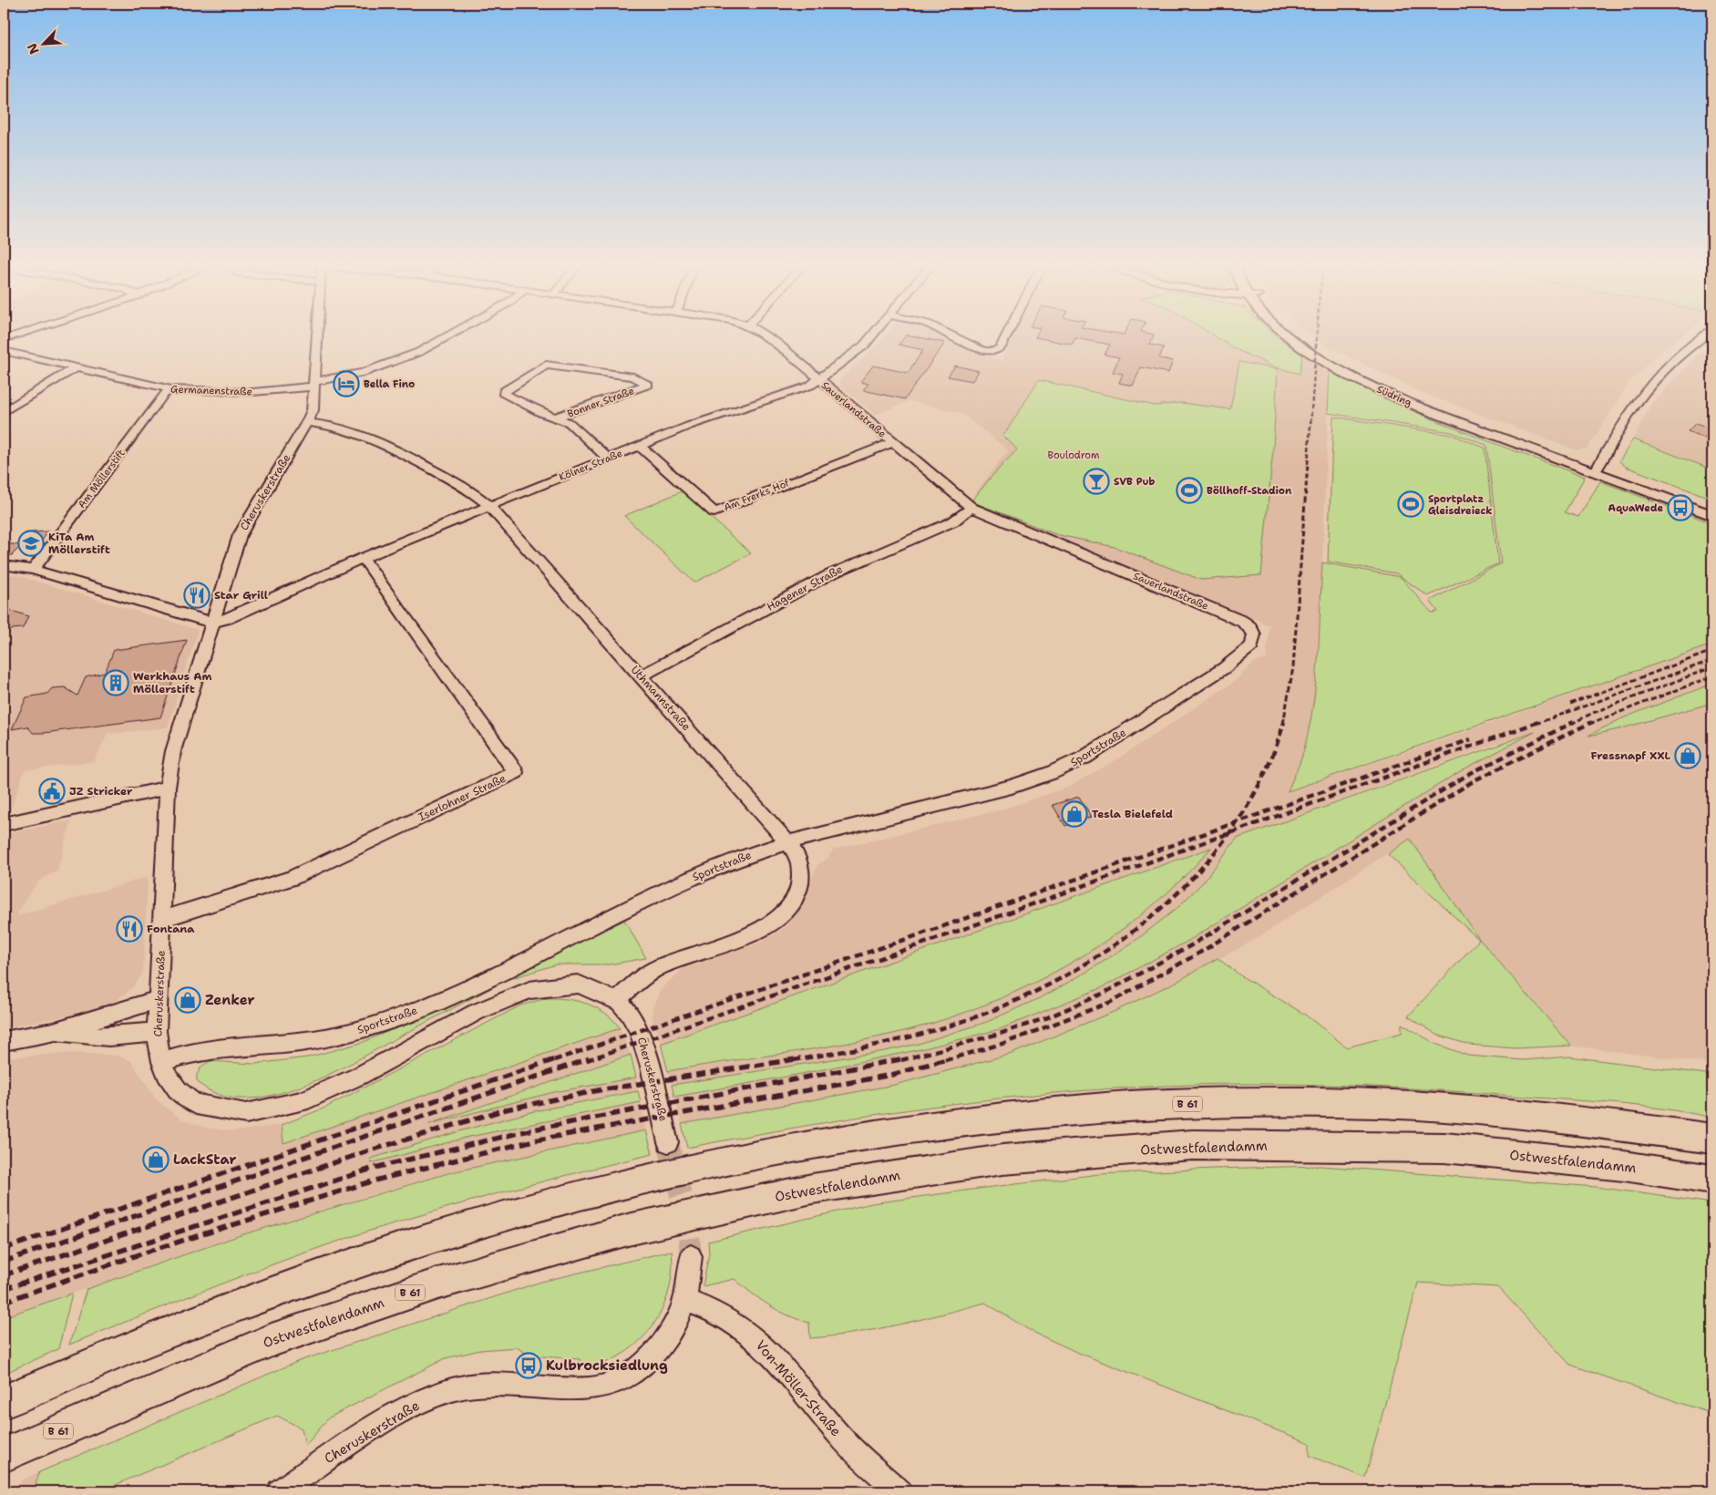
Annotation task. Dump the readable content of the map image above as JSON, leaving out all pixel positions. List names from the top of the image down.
{
  "streets": {
    "highway": ["B 61", "Ostwestfalendamm"],
    "main road": ["Südring"],
    "street": [
      "Germanenstraße",
      "Bonner Straße",
      "Sauerlandstraße",
      "Kölner Straße",
      "Am Möllerstift",
      "Cheruskerstraße",
      "Am Frerks Hof",
      "Hagener Straße",
      "Uthmannstraße",
      "Sportstraße",
      "Iserlohner Straße",
      "Von-Möller-Straße"
    ]
  },
  "crossings": [
    ["Germanenstraße", "Am Möllerstift"],
    ["Germanenstraße", "Cheruskerstraße"],
    ["Bonner Straße", "Kölner Straße"],
    ["Sauerlandstraße", "Kölner Straße"],
    ["Sauerlandstraße", "Am Frerks Hof"],
    ["Sauerlandstraße", "Hagener Straße"],
    ["Sauerlandstraße", "Sportstraße"],
    ["Kölner Straße", "Cheruskerstraße"],
    ["Kölner Straße", "Am Frerks Hof"],
    ["Kölner Straße", "Uthmannstraße"],
    ["Kölner Straße", "Iserlohner Straße"],
    ["Cheruskerstraße", "Uthmannstraße"],
    ["Cheruskerstraße", "Sportstraße"],
    ["Cheruskerstraße", "Iserlohner Straße"],
    ["Cheruskerstraße", "Von-Möller-Straße"],
    ["Hagener Straße", "Uthmannstraße"],
    ["Uthmannstraße", "Sportstraße"]
  ],
  "parks": ["Boulodrom"],
  "places": {
    "hotel": ["Bella Fino"],
    "bar": ["SVB Pub"],
    "sports": ["Böllhoff-Stadion", "Sportplatz Gleisdreieck"],
    "bus stop": ["AquaWede", "Kulbrocksiedlung"],
    "school or university": ["KiTa Am Möllerstift"],
    "restaurant": ["Star Grill", "Fontana"],
    "building": ["Werkhaus Am Möllerstift"],
    "shop": [
      "Fressnapf XXL",
      "Tesla Bielefeld",
      "Zenker",
      "LackStar"
    ],
    "public building": ["JZ Stricker"]
  },
  "north": "bottom left"
}
